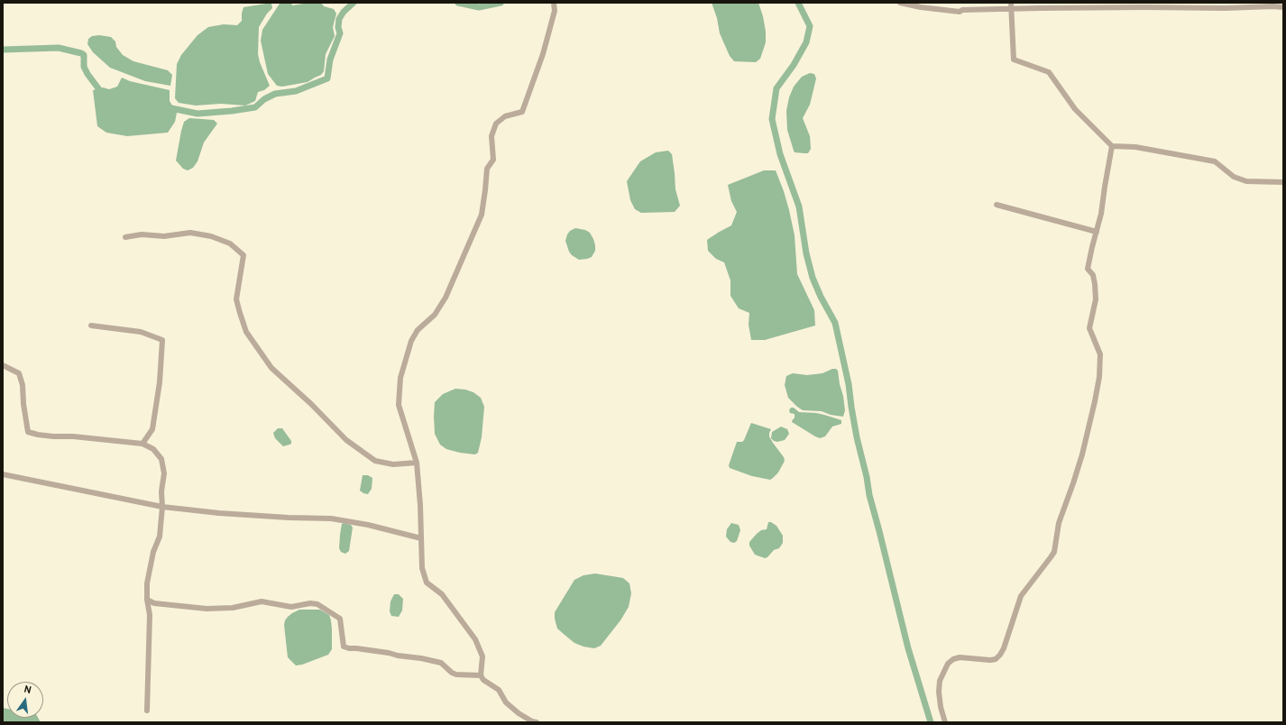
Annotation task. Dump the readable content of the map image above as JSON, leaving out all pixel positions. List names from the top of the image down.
{
  "north": "top"
}
